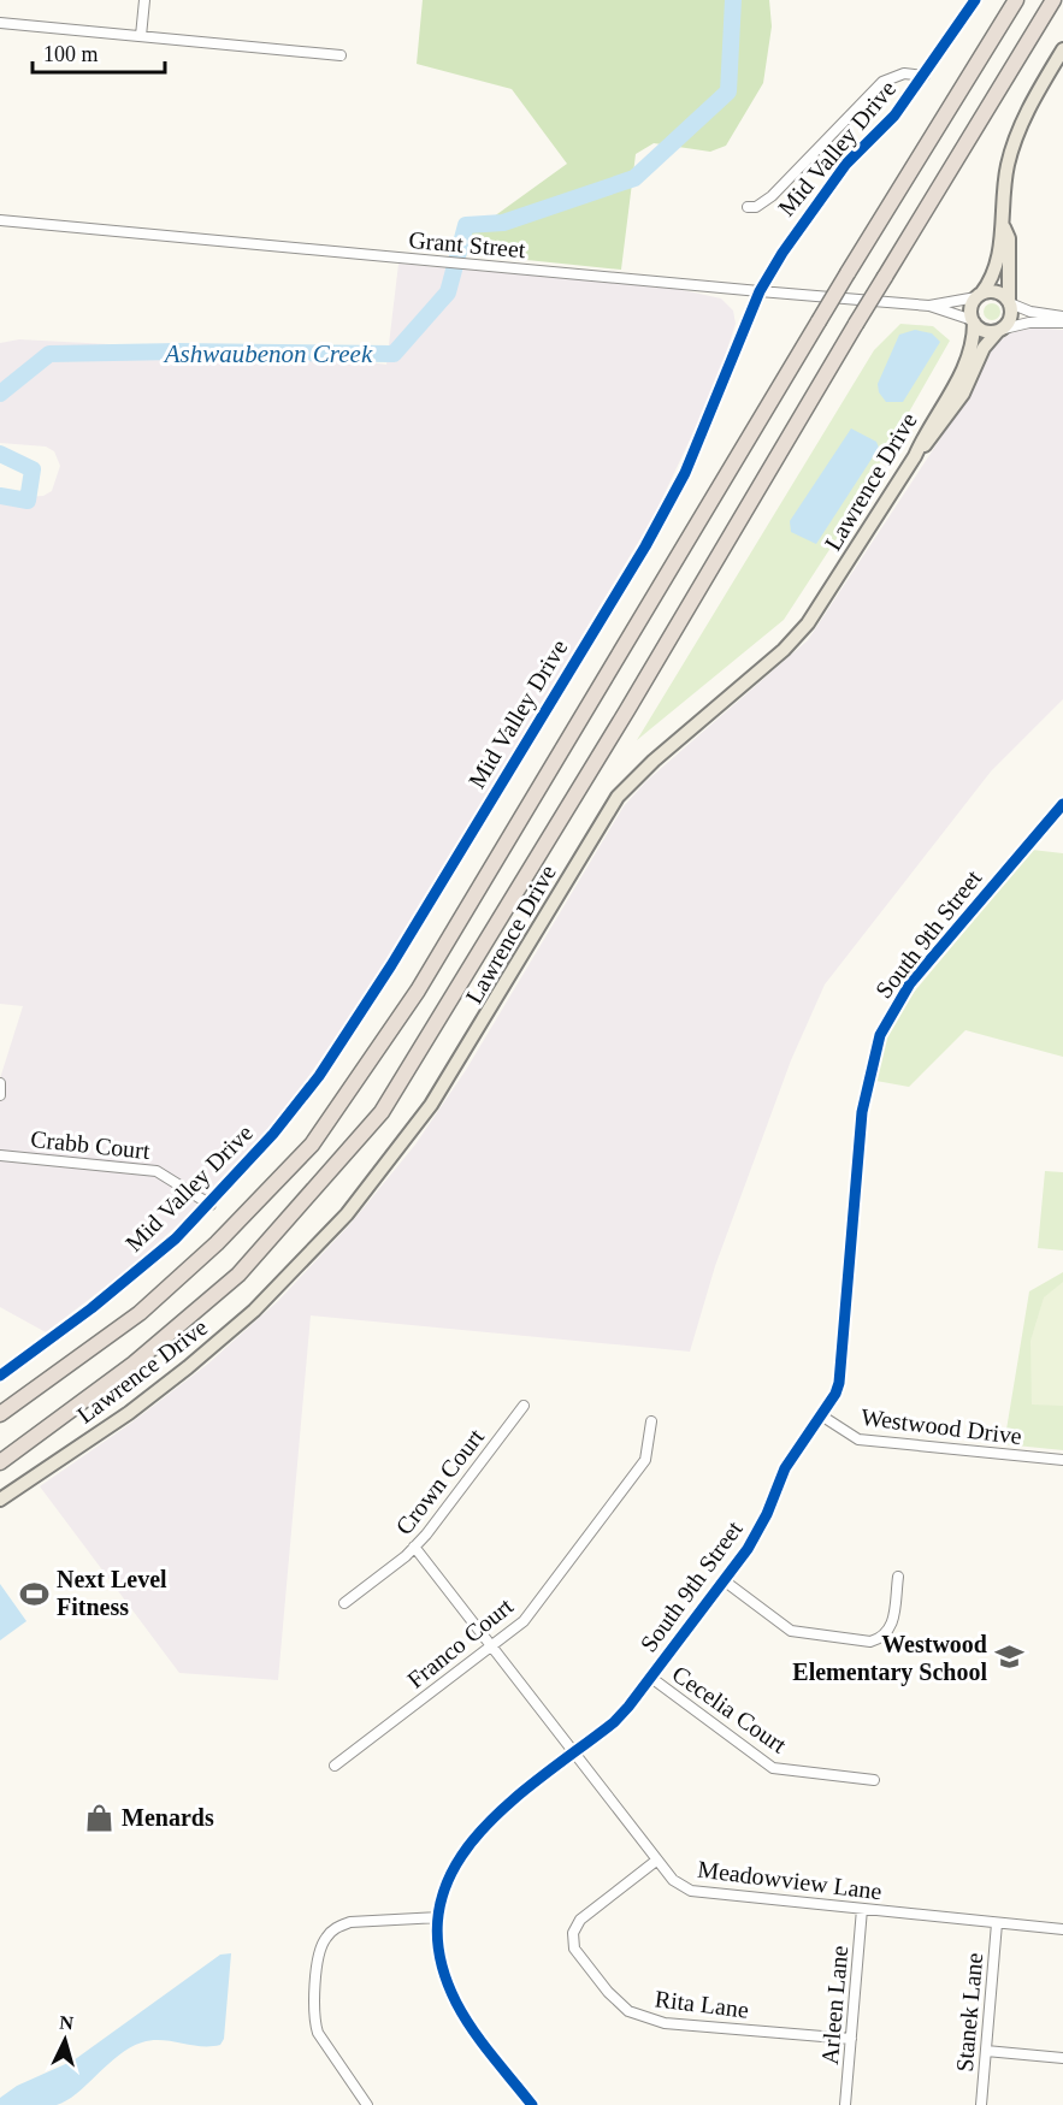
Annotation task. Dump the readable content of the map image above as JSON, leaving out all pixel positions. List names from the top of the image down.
{
  "streets": {
    "main road": ["Lawrence Drive"],
    "street": [
      "Mid Valley Drive",
      "Grant Street",
      "South 9th Street",
      "Crabb Court",
      "Westwood Drive",
      "Crown Court",
      "Franco Court",
      "Cecelia Court",
      "Meadowview Lane",
      "Rita Lane",
      "Arleen Lane",
      "Stanek Lane"
    ]
  },
  "crossings": [
    ["Mid Valley Drive", "Grant Street"],
    ["Mid Valley Drive", "Crabb Court"],
    ["Grant Street", "Lawrence Drive"],
    ["South 9th Street", "Westwood Drive"],
    ["South 9th Street", "Cecelia Court"],
    ["South 9th Street", "Meadowview Lane"],
    ["Crown Court", "Meadowview Lane"],
    ["Franco Court", "Meadowview Lane"],
    ["Meadowview Lane", "Rita Lane"],
    ["Meadowview Lane", "Arleen Lane"],
    ["Meadowview Lane", "Stanek Lane"],
    ["Rita Lane", "Arleen Lane"]
  ],
  "water": ["Ashwaubenon Creek"],
  "places": {
    "sports": ["Next Level Fitness"],
    "school or university": ["Westwood Elementary School"],
    "shop": ["Menards"]
  },
  "scale_bar": "100 m",
  "north": "top"
}
